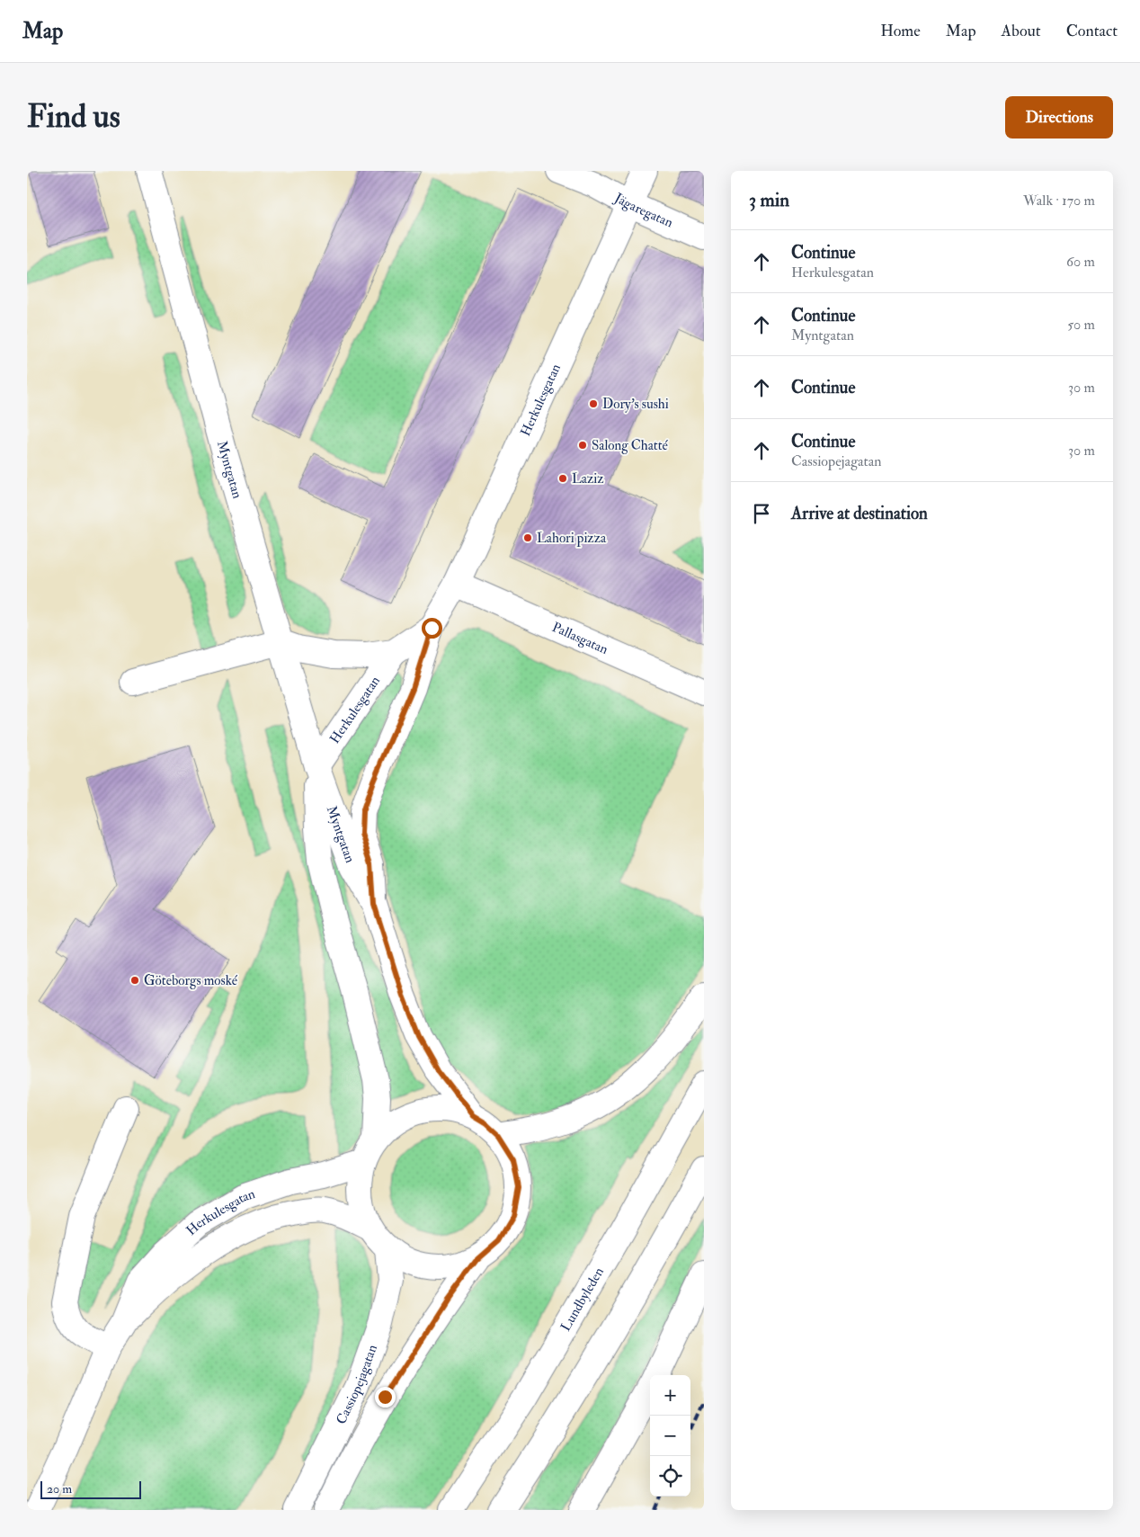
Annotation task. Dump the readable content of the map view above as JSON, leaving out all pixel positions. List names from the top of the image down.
{
  "streets": {
    "main road": [
      "Jägaregatan",
      "Herkulesgatan",
      "Myntgatan",
      "Pallasgatan",
      "Lundbyleden",
      "Cassiopejagatan"
    ]
  },
  "crossings": [
    ["Jägaregatan", "Herkulesgatan"],
    ["Herkulesgatan", "Myntgatan"],
    ["Herkulesgatan", "Pallasgatan"],
    ["Herkulesgatan", "Cassiopejagatan"],
    ["Myntgatan", "Cassiopejagatan"]
  ],
  "places": [
    "Dory's sushi",
    "Salong Chatté",
    "Laziz",
    "Lahori pizza",
    "Göteborgs moské"
  ],
  "scale_bar": "20 m",
  "page": {
    "header": "Map",
    "nav": [
      "Home",
      "Map",
      "About",
      "Contact"
    ],
    "buttons": "Directions",
    "title": "Find us",
    "heading": ["3 min", "Walk · 170 m"],
    "list": [
      ["Continue", "Herkulesgatan", "60 m"],
      ["Continue", "Myntgatan", "50 m"],
      ["Continue", "30 m"],
      ["Continue", "Cassiopejagatan", "30 m"],
      "Arrive at destination"
    ],
    "map_buttons": ["+", "−"],
    "scale": "20 m"
  }
}
